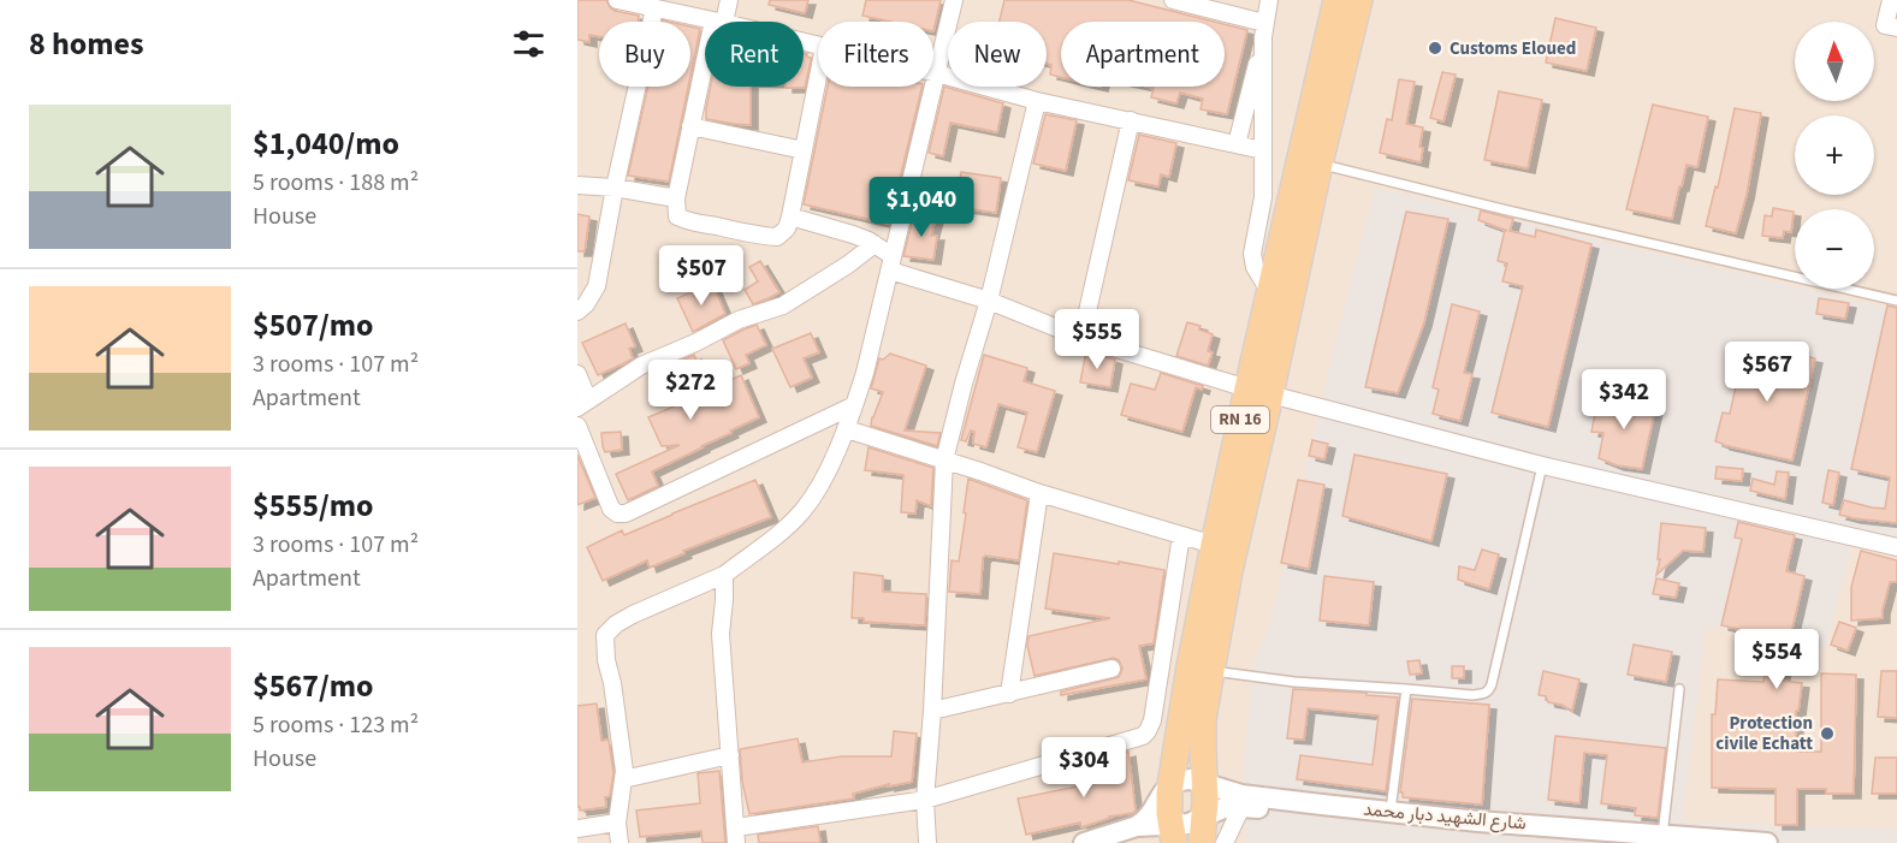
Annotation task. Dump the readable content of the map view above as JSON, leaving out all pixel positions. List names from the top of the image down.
{
  "streets": {
    "main road": ["RN 16"],
    "street": ["شارع الشهيد دبار محمد"]
  },
  "crossings": [
    ["RN 16", "شارع الشهيد دبار محمد"]
  ],
  "places": ["Customs Eloued", "Protection civile Echatt"],
  "north": "top",
  "page": {
    "heading": "8 homes",
    "map_buttons": ["+", "−"],
    "chip": [
      "Buy",
      "Rent",
      "Filters",
      "New",
      "Apartment"
    ],
    "list": [
      {
        "name": "$1,040/mo",
        "note": "5 rooms · 188 m² · House"
      },
      {
        "name": "$507/mo",
        "note": "3 rooms · 107 m² · Apartment"
      },
      {
        "name": "$555/mo",
        "note": "3 rooms · 107 m² · Apartment"
      },
      {
        "name": "$567/mo",
        "note": "5 rooms · 123 m² · House"
      }
    ],
    "price": [
      "$1,040",
      "$507",
      "$555",
      "$567",
      "$272",
      "$342",
      "$554",
      "$304"
    ]
  }
}
